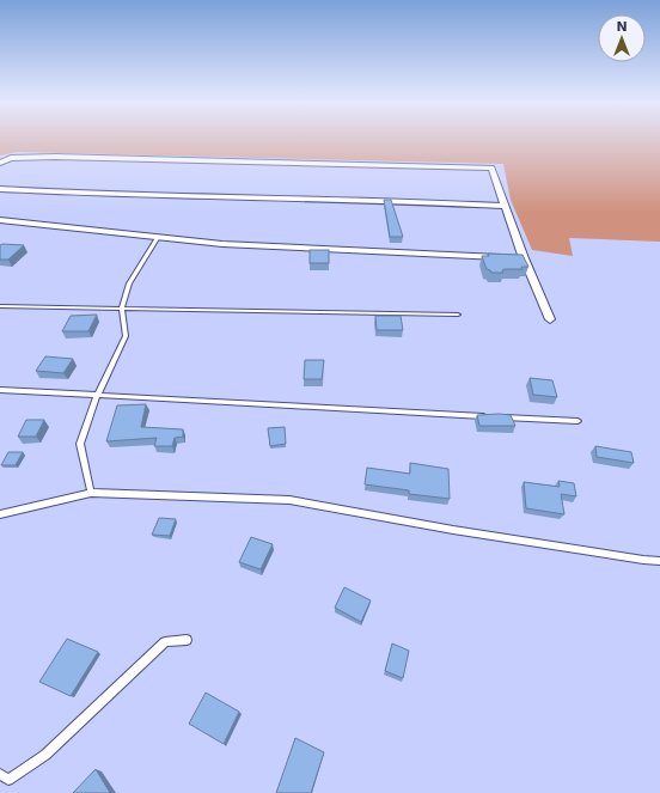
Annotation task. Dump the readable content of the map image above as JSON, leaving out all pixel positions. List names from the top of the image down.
{
  "north": "top"
}
